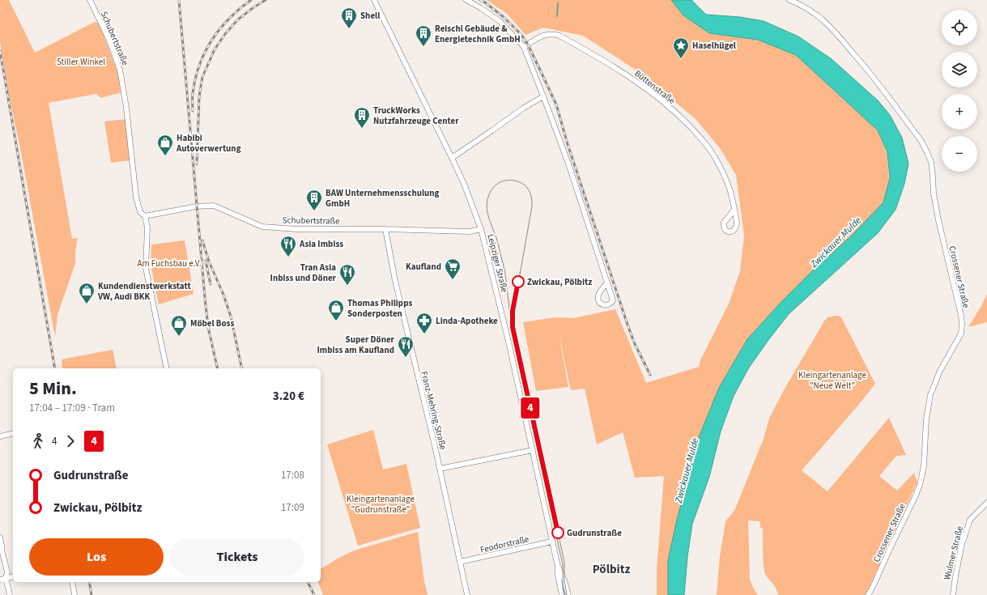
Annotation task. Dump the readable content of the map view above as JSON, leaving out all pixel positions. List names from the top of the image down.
{
  "streets": {
    "street": [
      "Schubertstraße",
      "Büttenstraße",
      "Leipziger Straße",
      "Crossener Straße",
      "Franz-Mehring-Straße",
      "Feodorstraße",
      "Wulmer Straße"
    ]
  },
  "crossings": [
    ["Schubertstraße", "Leipziger Straße"],
    ["Schubertstraße", "Franz-Mehring-Straße"],
    ["Leipziger Straße", "Feodorstraße"],
    ["Franz-Mehring-Straße", "Feodorstraße"]
  ],
  "districts": ["Pölbitz"],
  "water": ["Zwickauer Mulde"],
  "parks": [
    "Stiller Winkel",
    "Am Fuchsbau e.V.",
    "Kleingartenanlage \"Neue Welt\"",
    "Kleingartenanlage \"Gudrunstraße\""
  ],
  "places": {
    "building": [
      "Shell",
      "Reischl Gebäude & Energietechnik GmbH",
      "TruckWorks Nutzfahrzeuge Center",
      "BAW Unternehmensschulung GmbH"
    ],
    "place": ["Haselhügel"],
    "shop": [
      "Habibi Autoverwertung",
      "Kundendienstwerkstatt VW, Audi BKK",
      "Thomas Philipps Sonderposten",
      "Möbel Boss"
    ],
    "restaurant": ["Asia Imbiss", "Tran Asia Inbiss und Döner", "Super Döner Imbiss am Kaufland"],
    "supermarket": ["Kaufland"],
    "other": ["Zwickau, Pölbitz", "Gudrunstraße"],
    "pharmacy": ["Linda-Apotheke"]
  },
  "lines": ["tram line 4"],
  "page": {
    "on_map": "4",
    "map_buttons": ["+", "−"],
    "heading": ["5 Min.", "17:04 – 17:09 · Tram", "3.20 €"],
    "legs": ["4", "4"],
    "list": [
      {
        "name": "Gudrunstraße",
        "value": "17:08"
      },
      {
        "name": "Zwickau, Pölbitz",
        "value": "17:09"
      }
    ],
    "buttons": ["Los", "Tickets"]
  }
}
